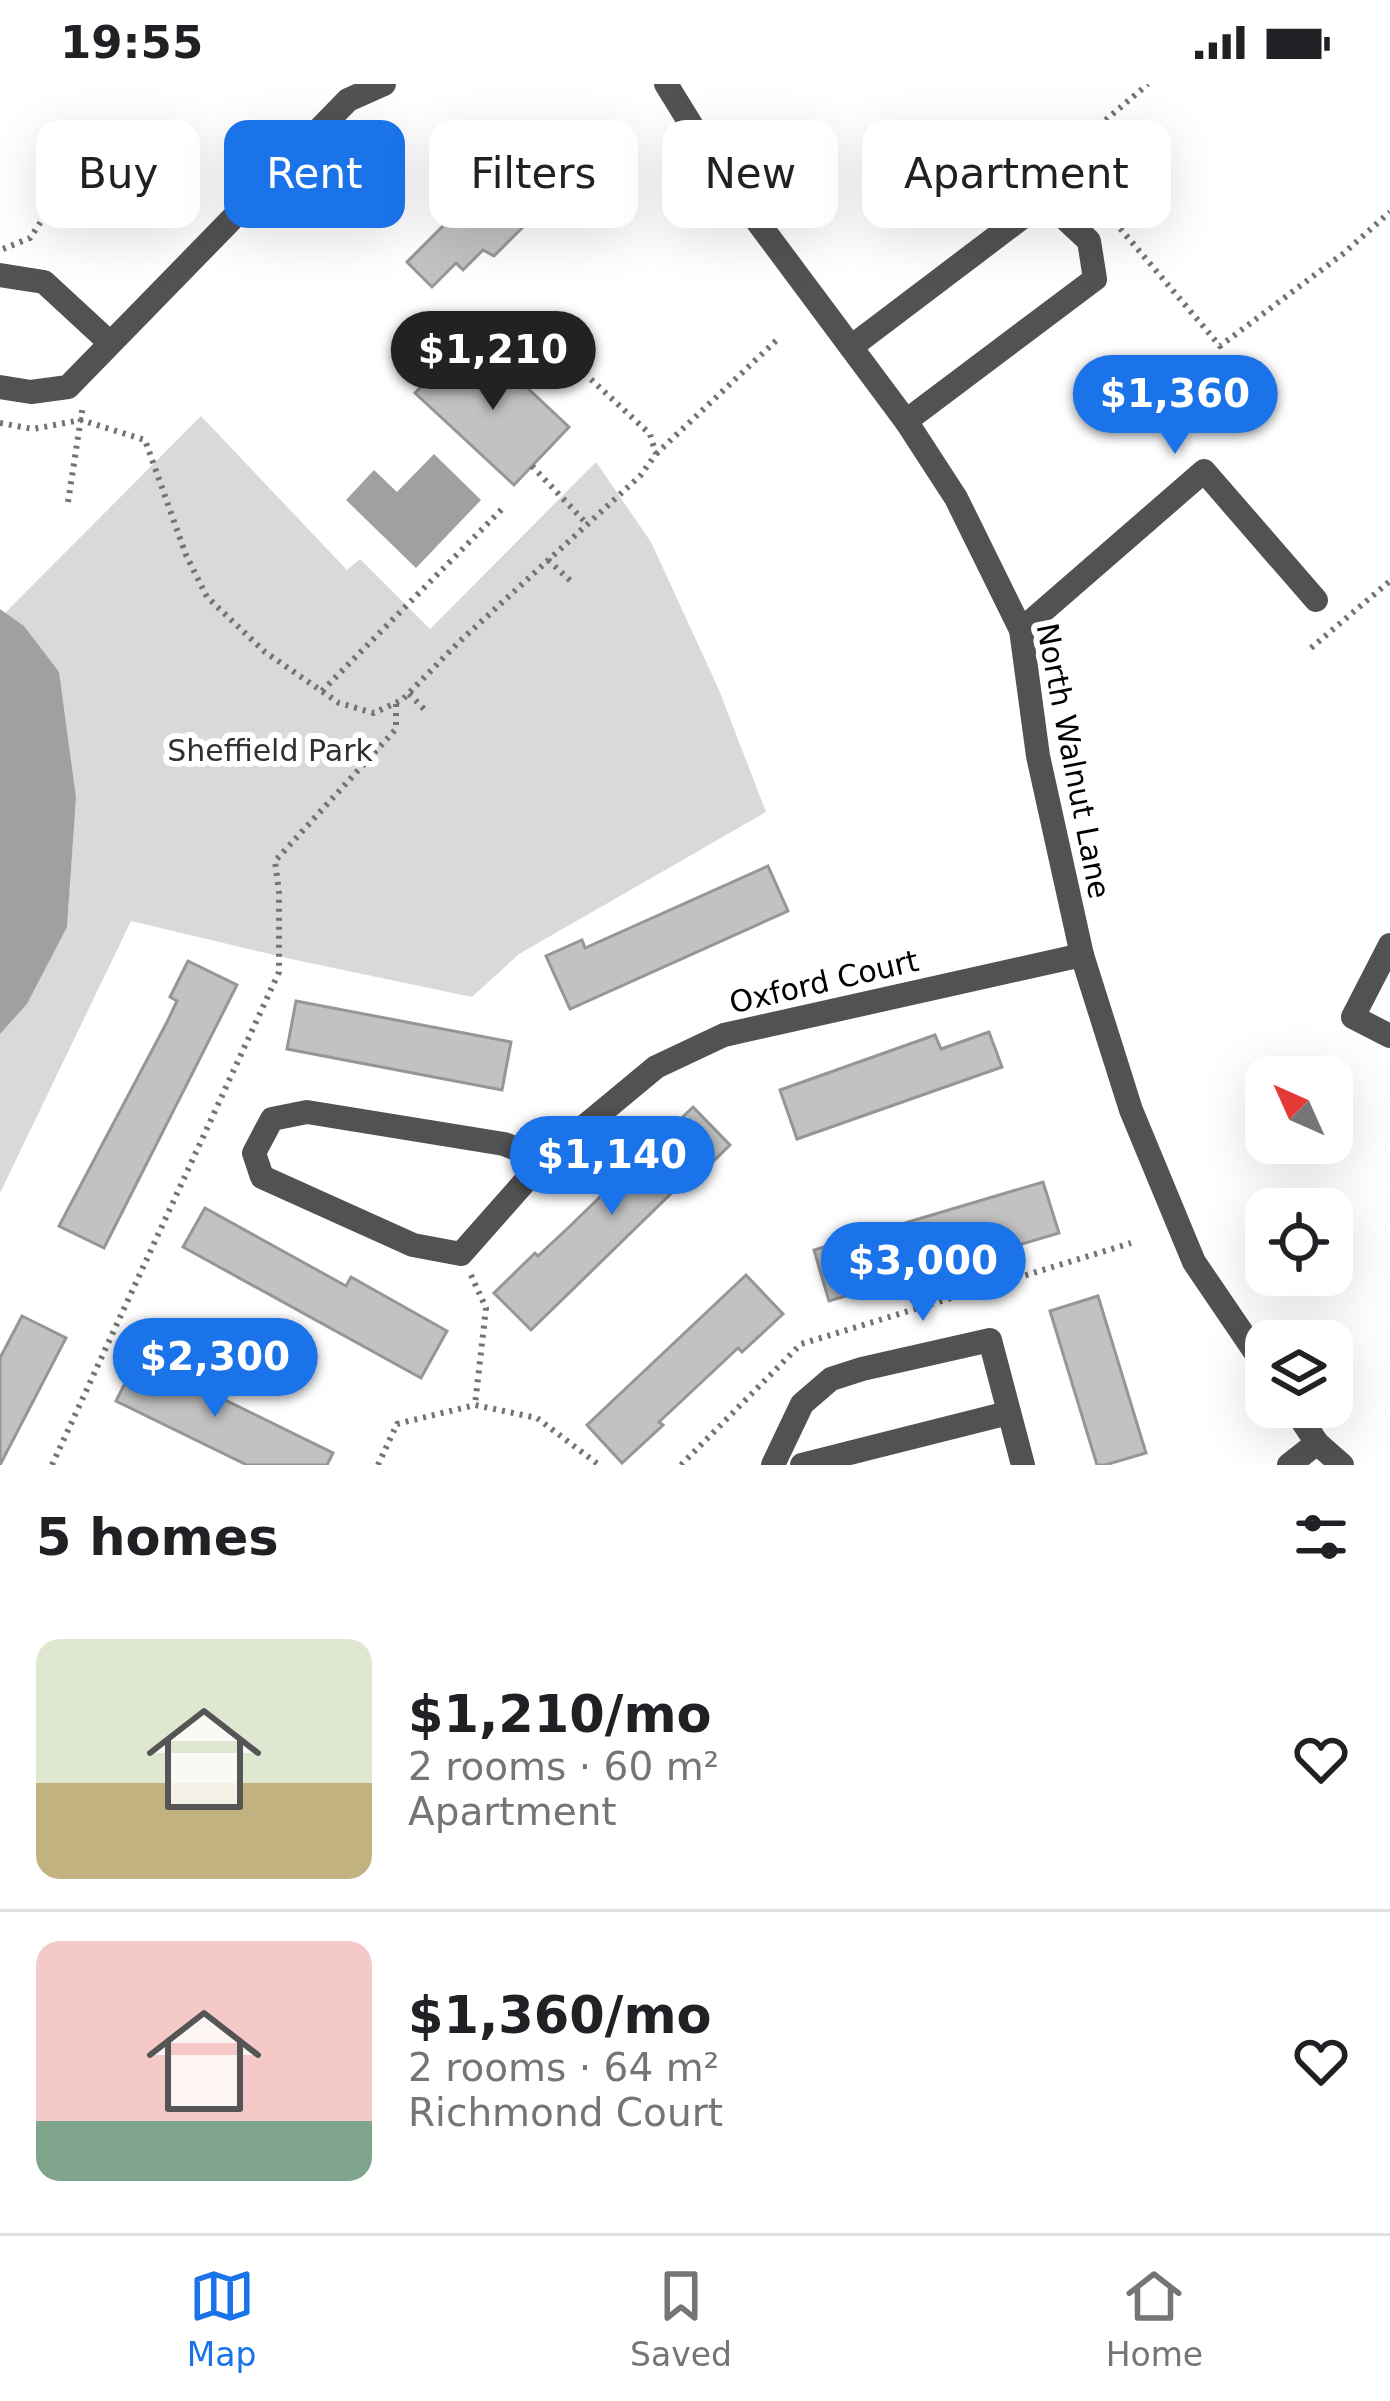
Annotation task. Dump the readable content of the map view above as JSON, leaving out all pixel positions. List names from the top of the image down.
{
  "streets": {
    "street": ["North Walnut Lane", "Oxford Court"]
  },
  "crossings": [
    ["North Walnut Lane", "Oxford Court"]
  ],
  "parks": ["Sheffield Park"],
  "north": "top left",
  "page": {
    "status": "19:55",
    "chip": [
      "Buy",
      "Rent",
      "Filters",
      "New",
      "Apartment"
    ],
    "price": [
      "$1,210",
      "$1,360",
      "$1,140",
      "$3,000",
      "$2,300"
    ],
    "heading": "5 homes",
    "list": [
      {
        "name": "$1,210/mo",
        "note": "2 rooms · 60 m² · Apartment"
      },
      {
        "name": "$1,360/mo",
        "note": "2 rooms · 64 m² · Richmond Court"
      }
    ],
    "tabs": ["Map", "Saved", "Home"]
  }
}
